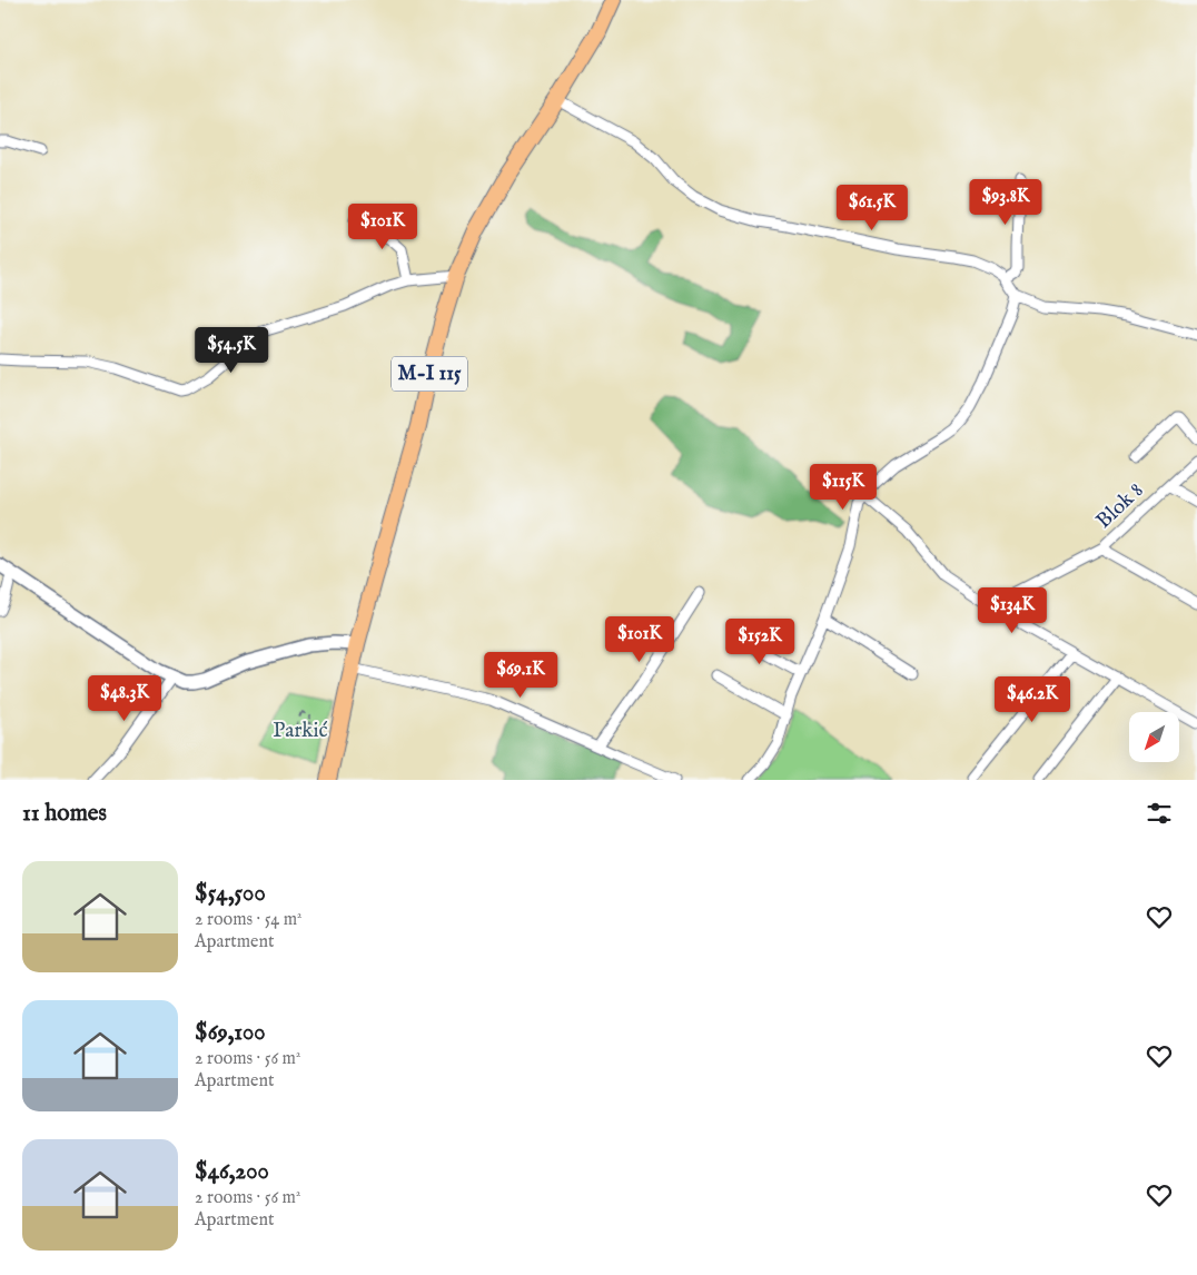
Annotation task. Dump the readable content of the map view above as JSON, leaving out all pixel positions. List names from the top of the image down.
{
  "streets": {
    "main road": ["M-I 115"],
    "street": ["Blok 8"]
  },
  "parks": ["Parkić"],
  "north": "bottom left",
  "page": {
    "price": [
      "$93.8K",
      "$61.5K",
      "$101K",
      "$54.5K",
      "$115K",
      "$134K",
      "$101K",
      "$152K",
      "$69.1K",
      "$48.3K",
      "$46.2K"
    ],
    "heading": "11 homes",
    "list": [
      {
        "name": "$54,500",
        "note": "2 rooms · 54 m² · Apartment"
      },
      {
        "name": "$69,100",
        "note": "2 rooms · 56 m² · Apartment"
      },
      {
        "name": "$46,200",
        "note": "2 rooms · 56 m² · Apartment"
      }
    ]
  }
}
